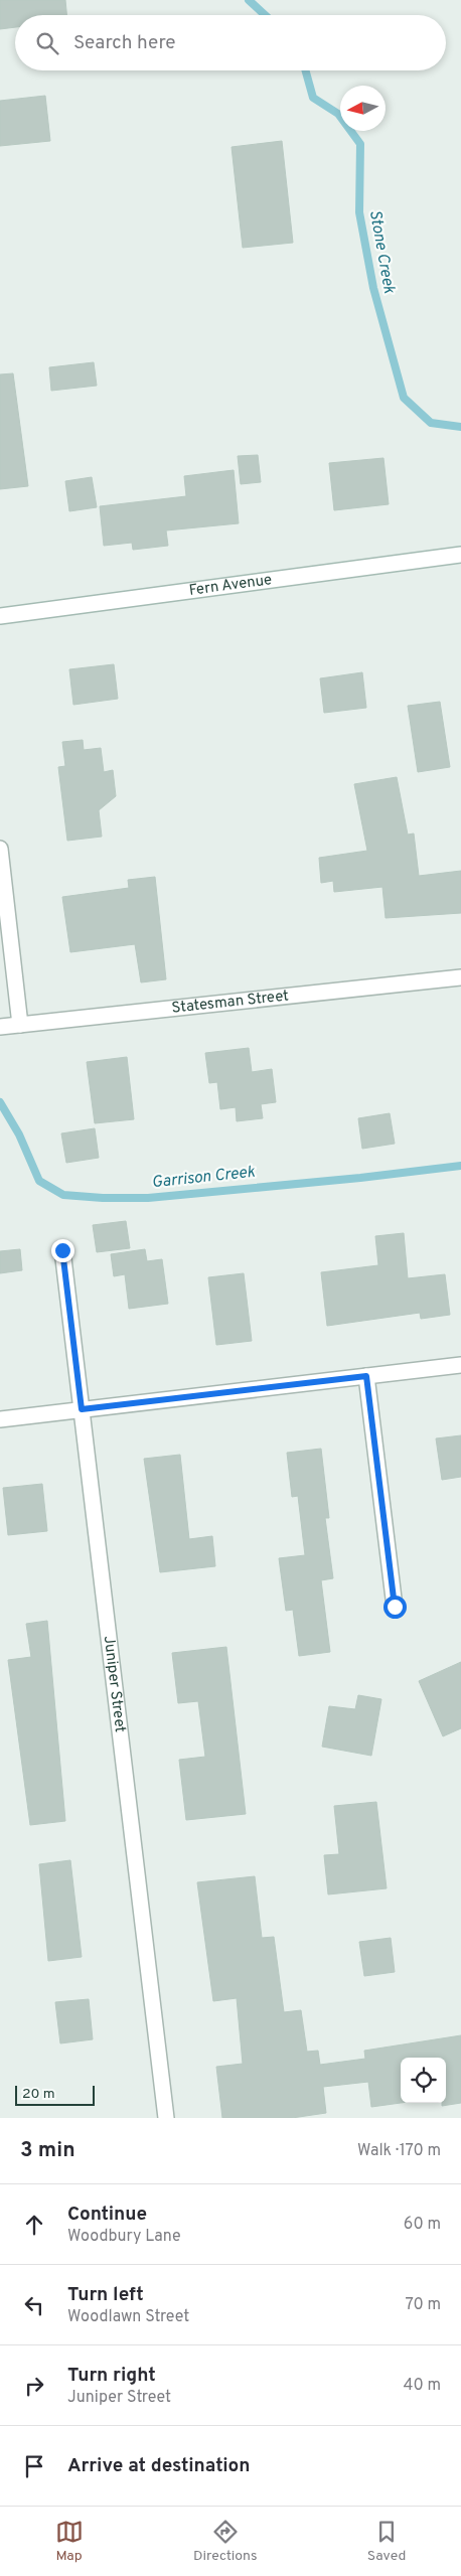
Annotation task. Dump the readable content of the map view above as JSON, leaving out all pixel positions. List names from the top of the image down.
{
  "streets": {
    "street": ["Fern Avenue", "Statesman Street", "Juniper Street"]
  },
  "water": ["Stone Creek", "Garrison Creek"],
  "scale_bar": "20 m",
  "north": "left",
  "page": {
    "search": "Search here",
    "scale": "20 m",
    "heading": ["3 min", "Walk · 170 m"],
    "list": [
      ["Continue", "Woodbury Lane", "60 m"],
      ["Turn left", "Woodlawn Street", "70 m"],
      ["Turn right", "Juniper Street", "40 m"],
      "Arrive at destination"
    ],
    "nav": ["Map", "Directions", "Saved"]
  }
}
